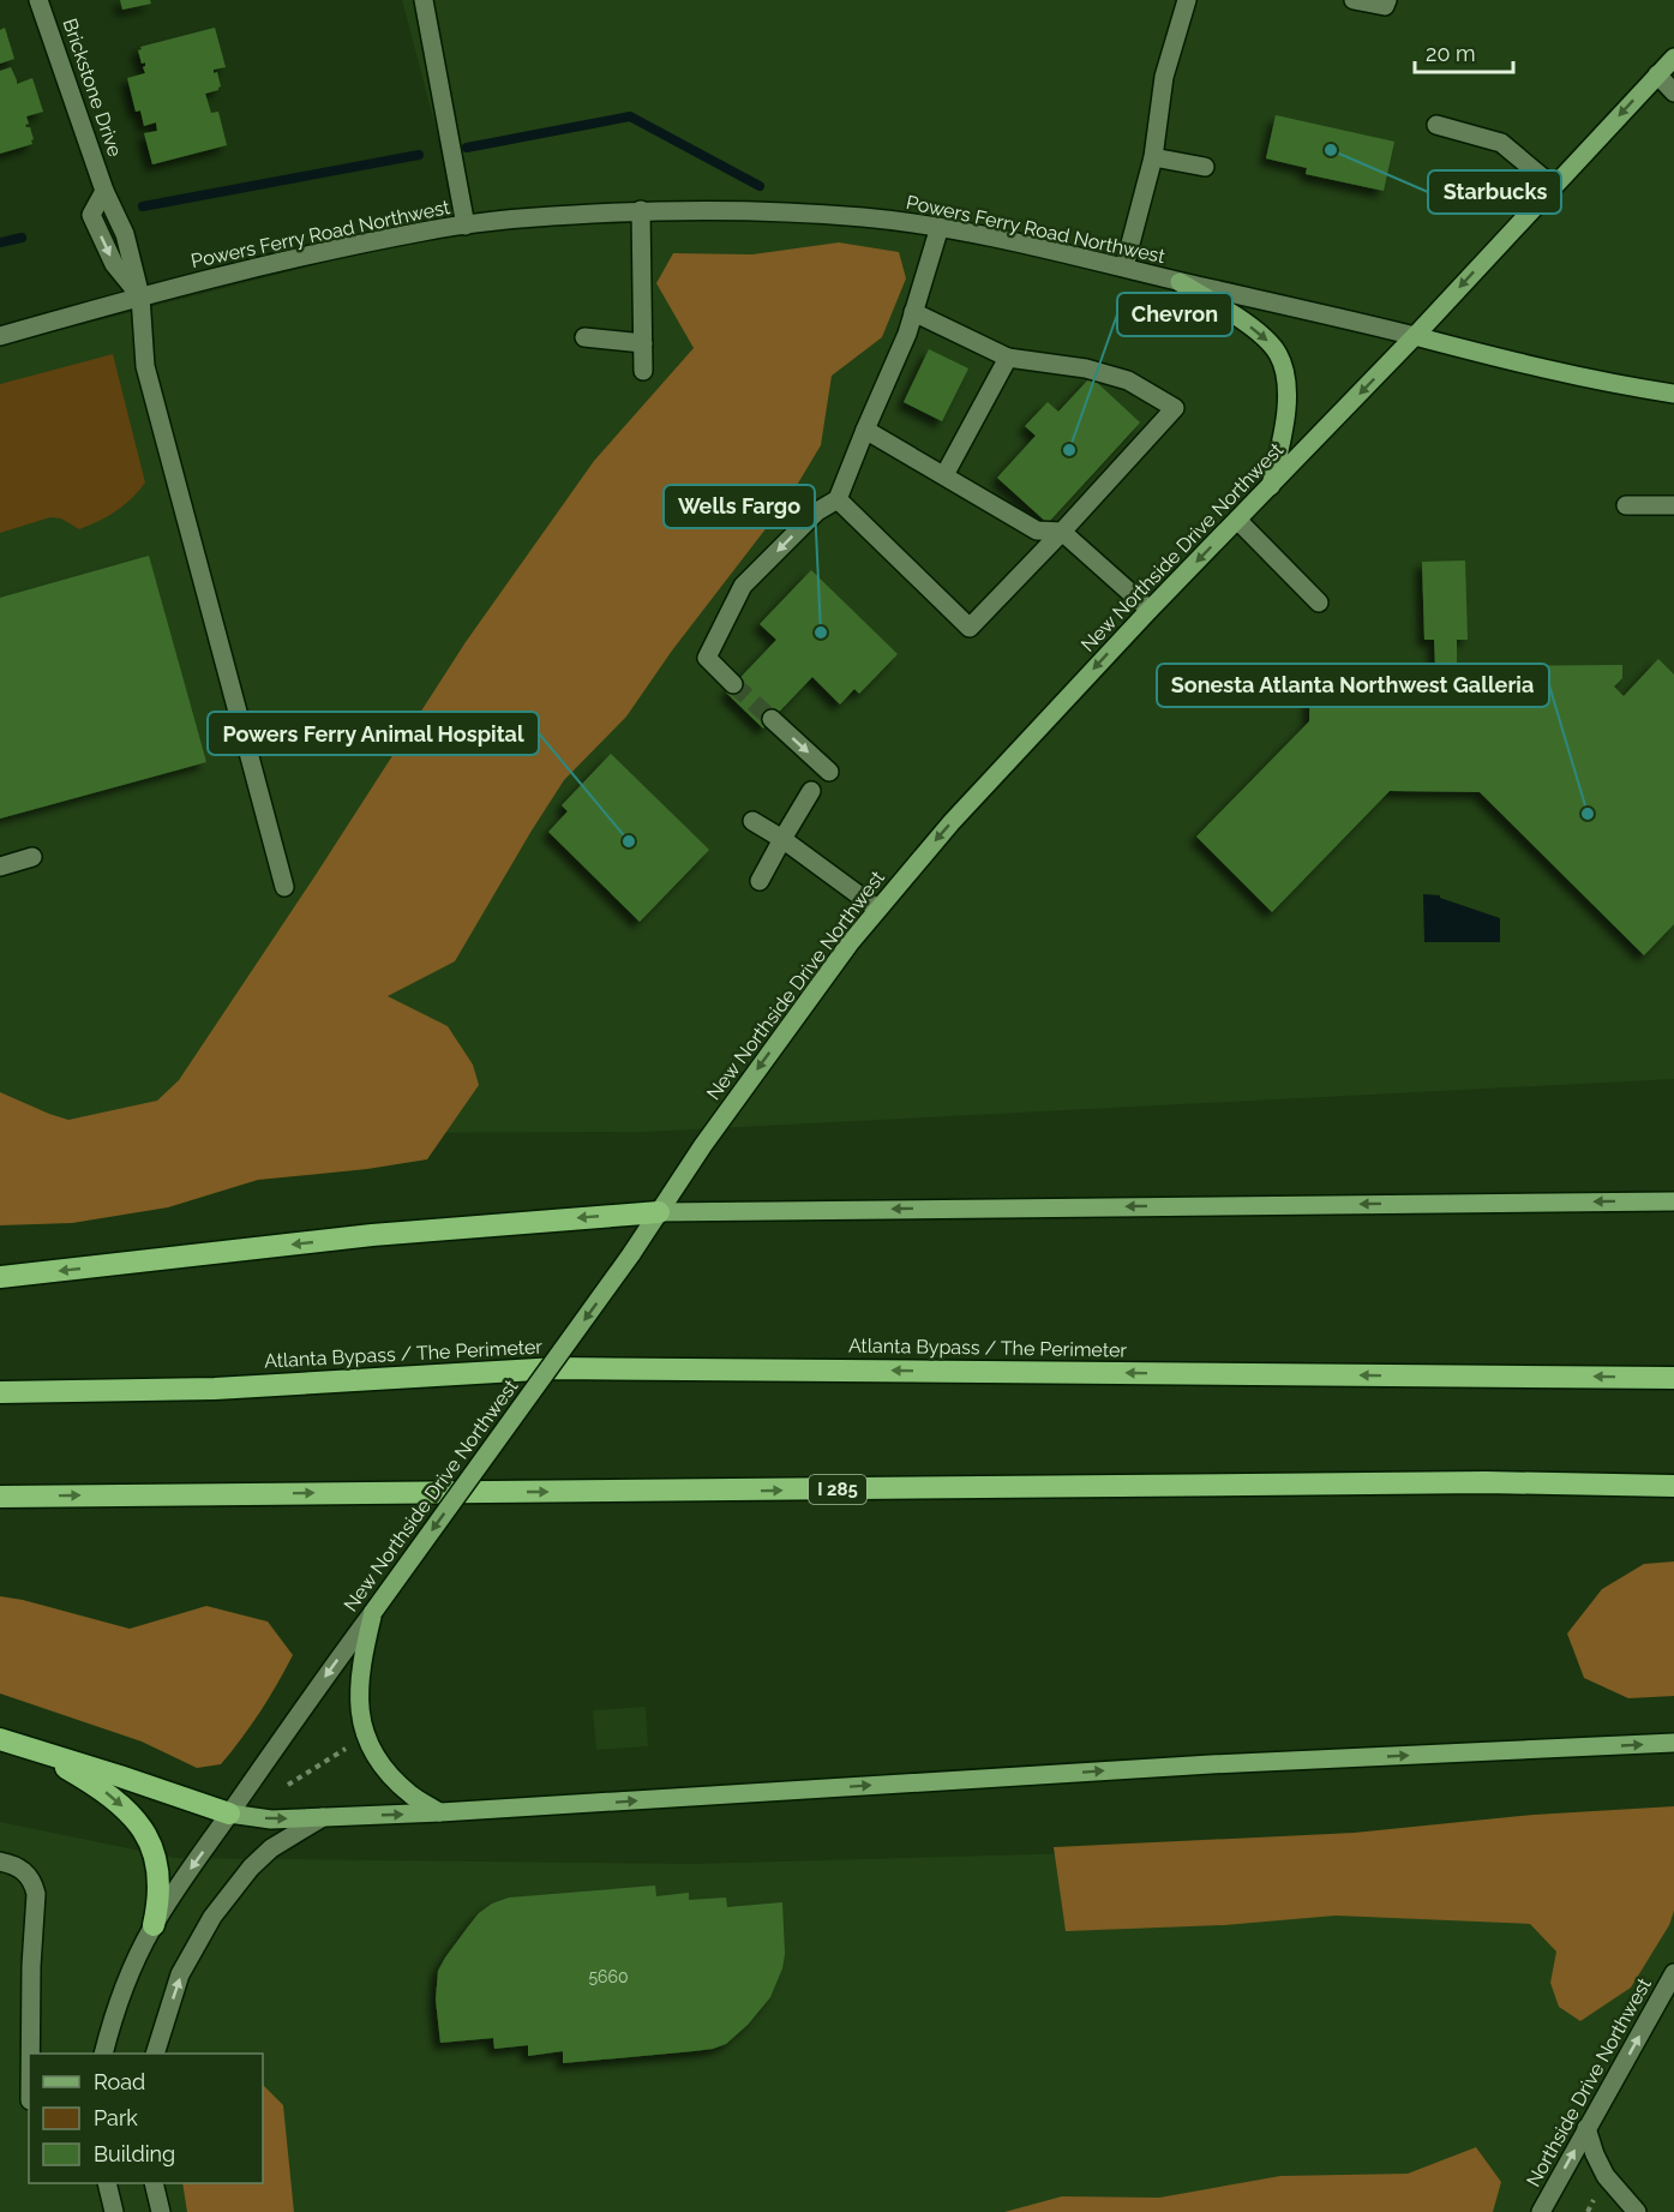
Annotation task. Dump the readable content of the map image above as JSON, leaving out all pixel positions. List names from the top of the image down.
{
  "streets": {
    "highway": ["Atlanta Bypass / The Perimeter", "I 285"],
    "main road": ["Powers Ferry Road Northwest", "New Northside Drive Northwest"],
    "street": ["Brickstone Drive", "Northside Drive Northwest"]
  },
  "crossings": [
    ["Brickstone Drive", "Powers Ferry Road Northwest"],
    ["Powers Ferry Road Northwest", "New Northside Drive Northwest"]
  ],
  "one_way": ["New Northside Drive Northwest", "Northside Drive Northwest"],
  "places": [
    "Starbucks",
    "Chevron",
    "Wells Fargo",
    "Sonesta Atlanta Northwest Galleria",
    "Powers Ferry Animal Hospital"
  ],
  "house_numbers": ["5660"],
  "legend": ["Road", "Park", "Building"],
  "scale_bar": "20 m"
}
